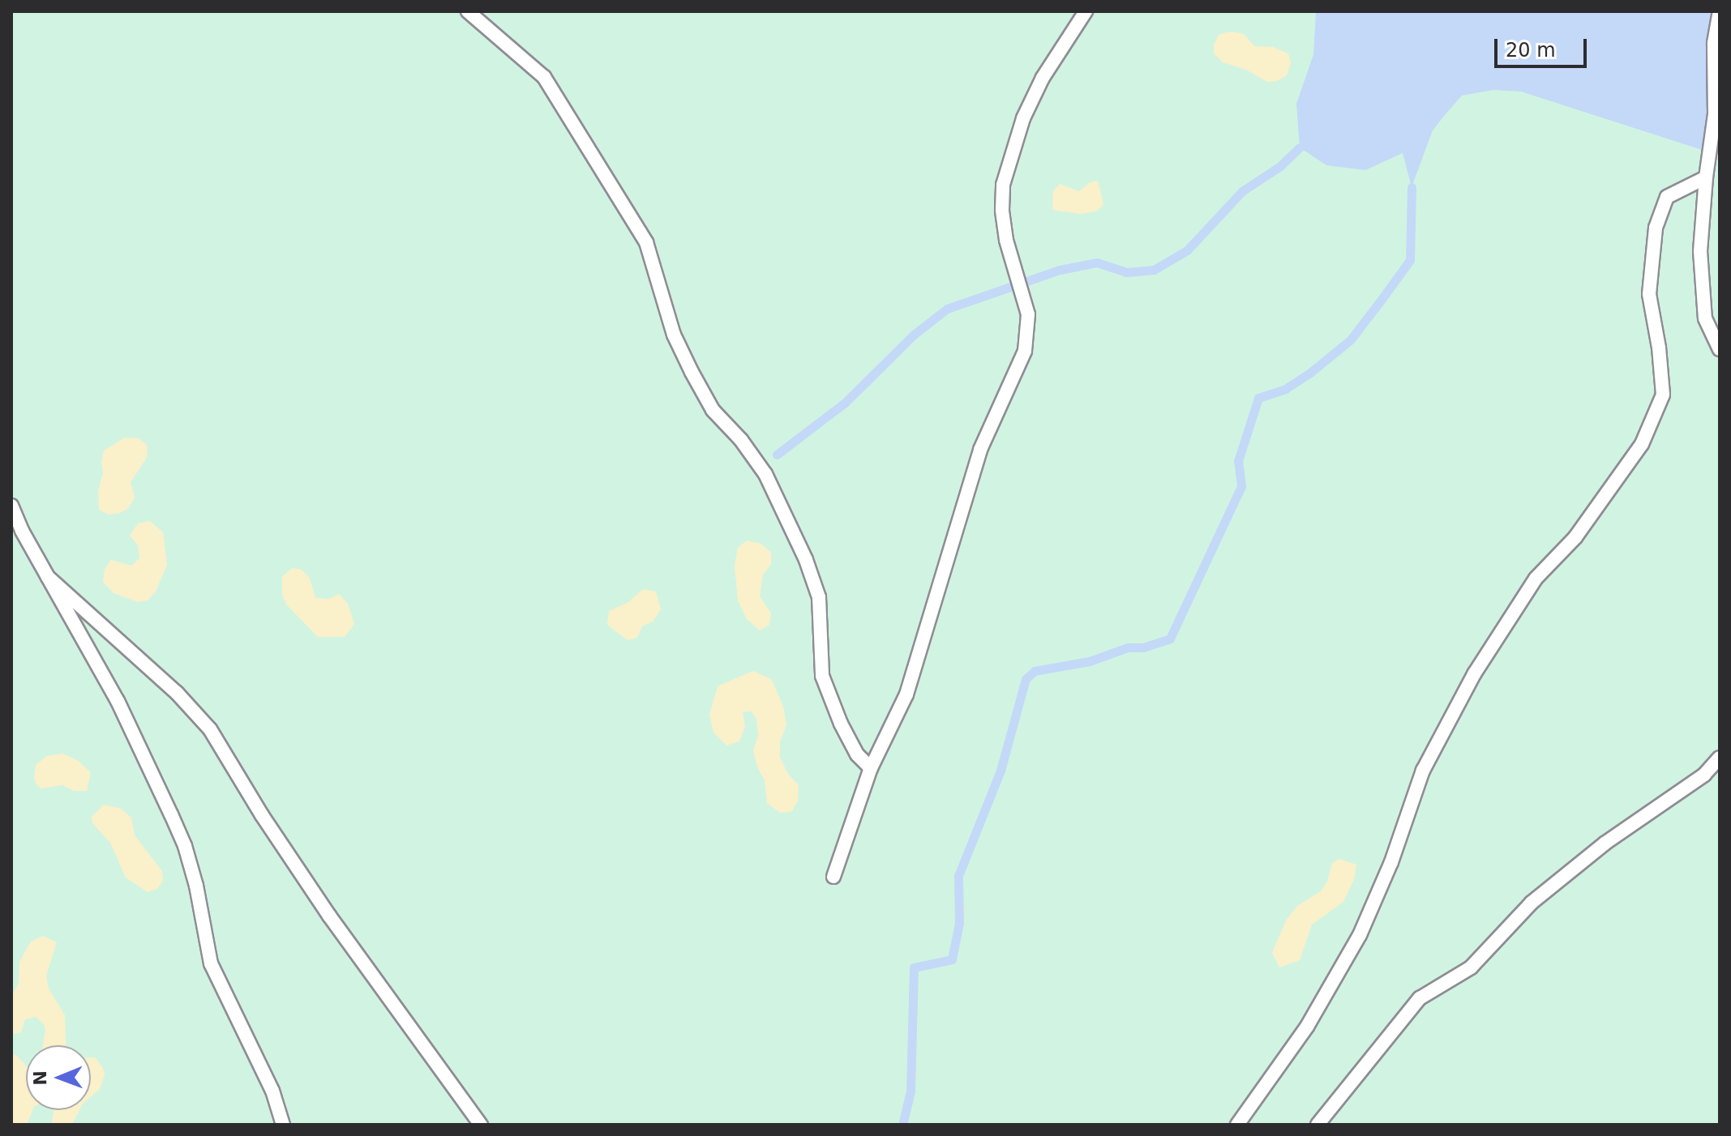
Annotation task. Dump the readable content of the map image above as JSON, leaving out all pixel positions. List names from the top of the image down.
{
  "scale_bar": "20 m",
  "north": "left"
}
